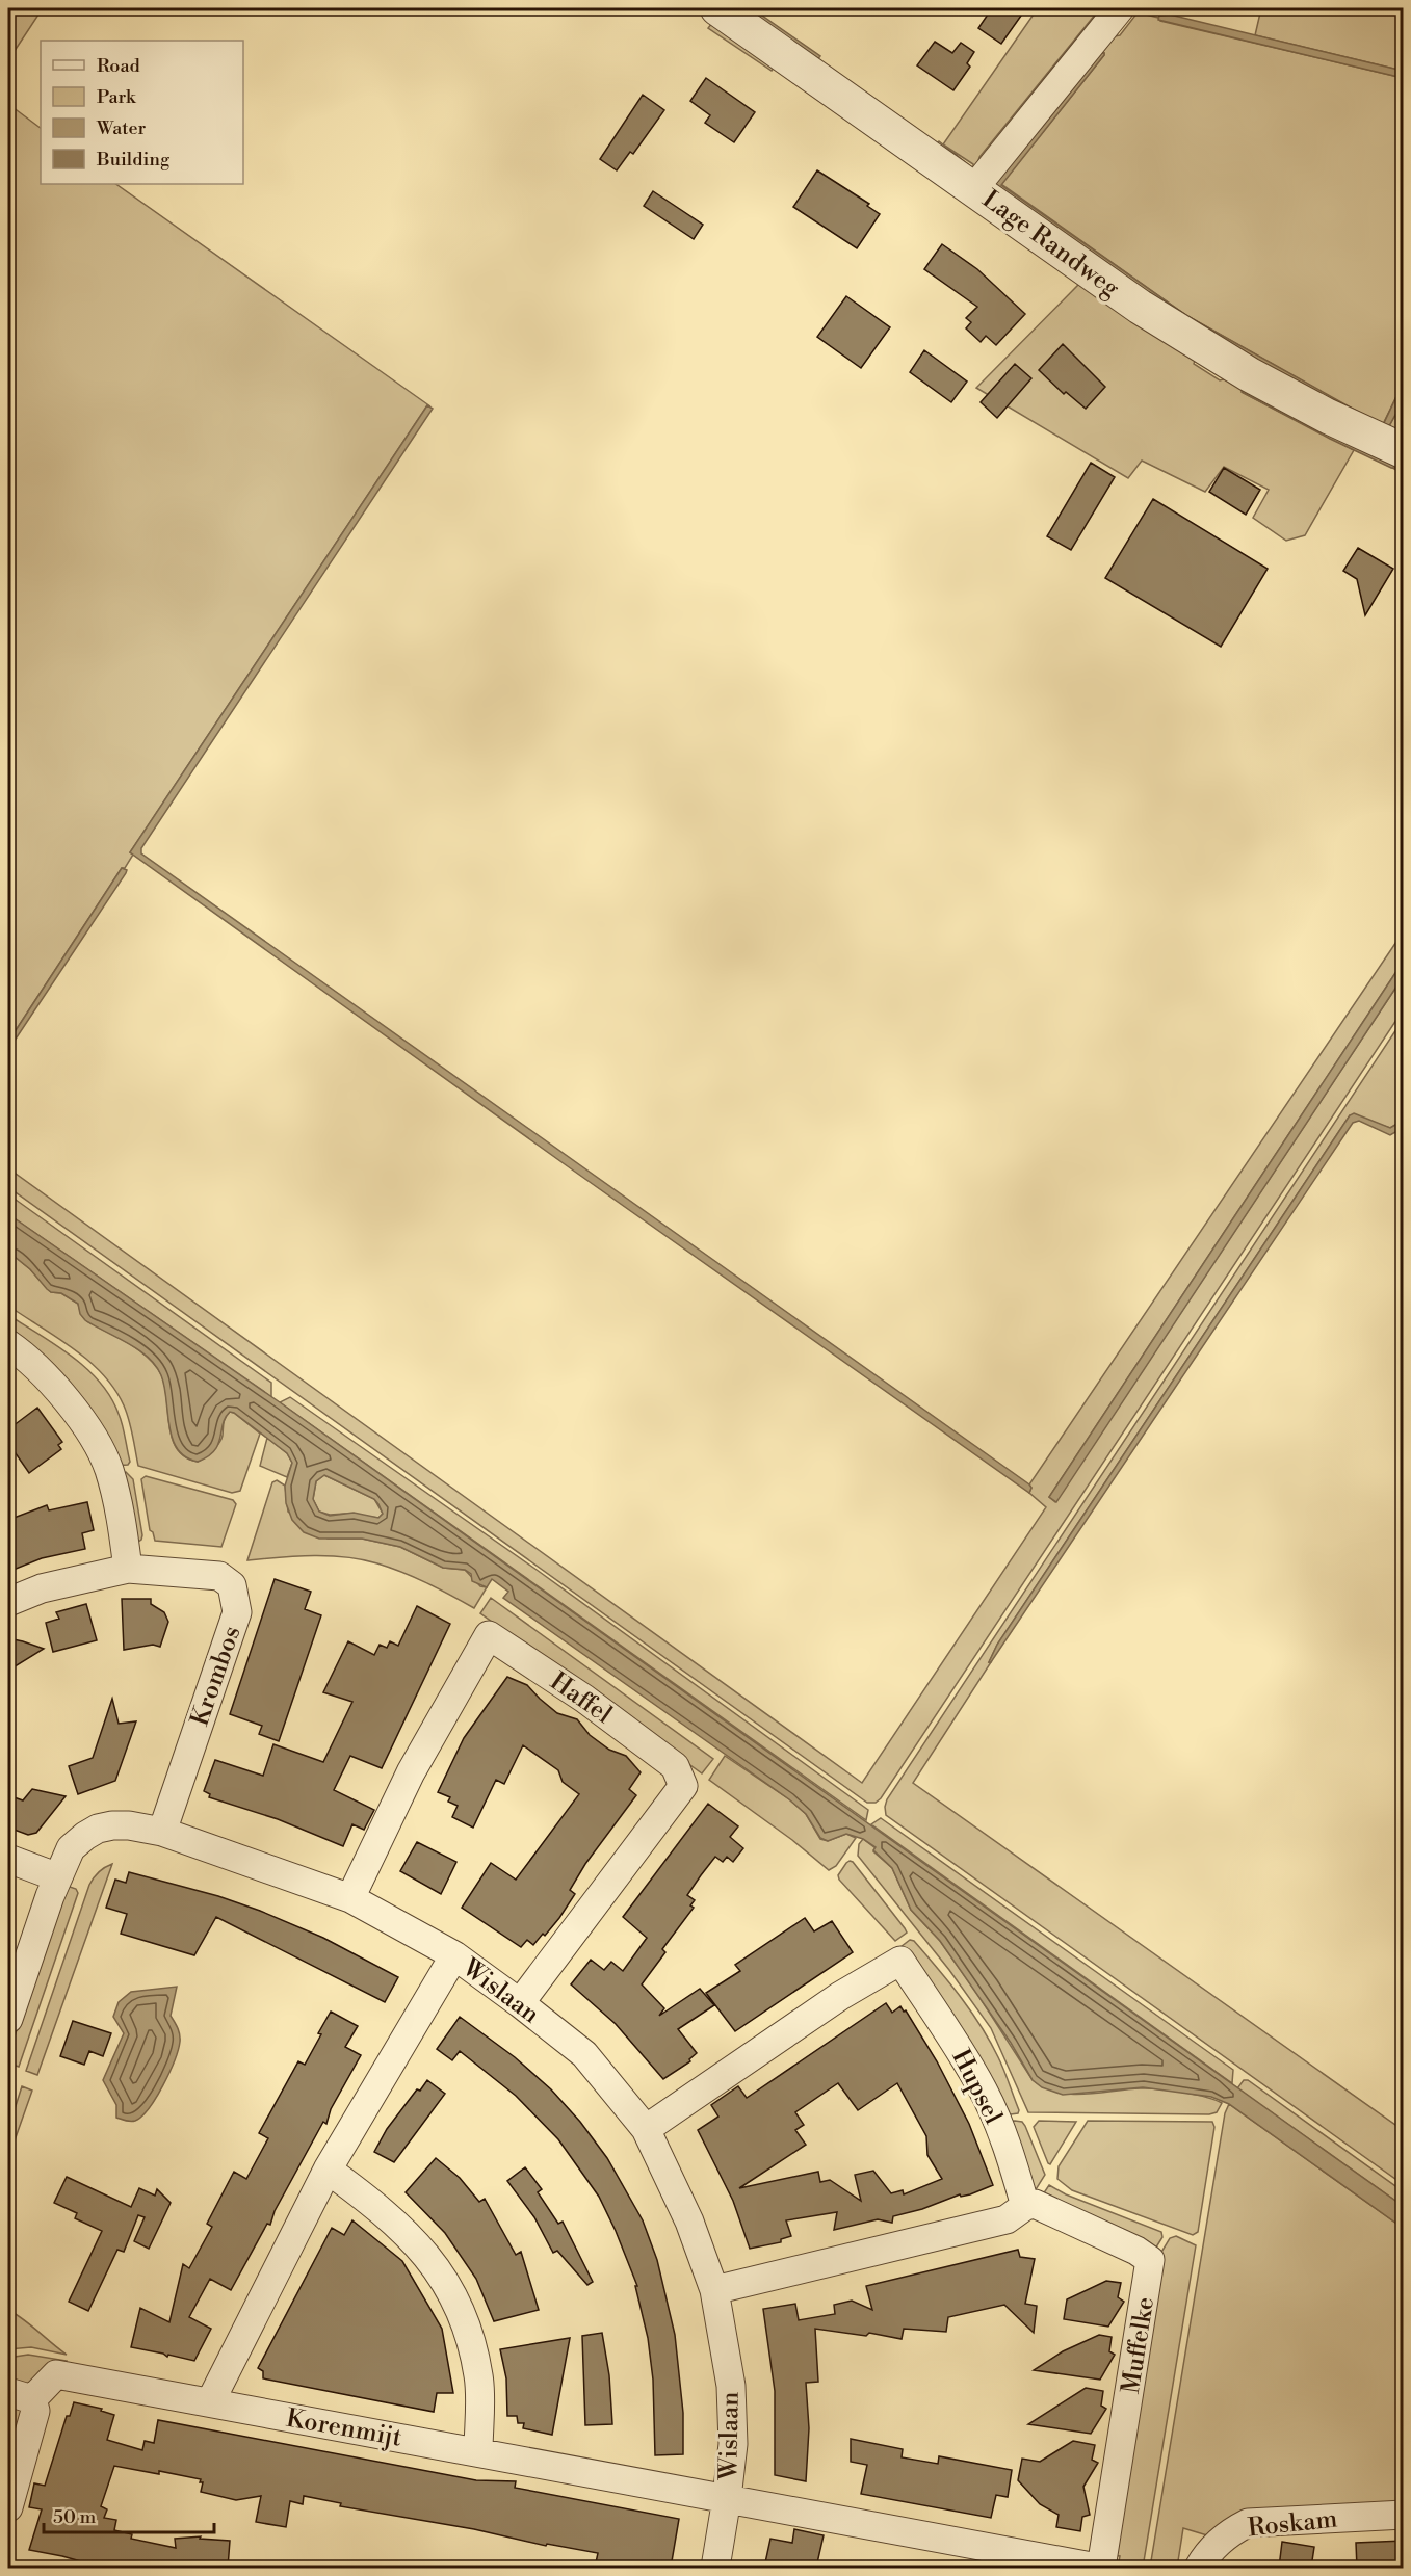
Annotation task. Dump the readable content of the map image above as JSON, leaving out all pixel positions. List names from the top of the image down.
{
  "streets": {
    "street": [
      "Lage Randweg",
      "Krombos",
      "Haffel",
      "Wislaan",
      "Hupsel",
      "Muffelke",
      "Korenmijt",
      "Roskam"
    ]
  },
  "crossings": [
    ["Krombos", "Wislaan"],
    ["Haffel", "Wislaan"],
    ["Wislaan", "Hupsel"],
    ["Wislaan", "Muffelke"],
    ["Wislaan", "Korenmijt"],
    ["Hupsel", "Muffelke"],
    ["Muffelke", "Korenmijt"]
  ],
  "legend": [
    "Road",
    "Park",
    "Water",
    "Building"
  ],
  "scale_bar": "50 m"
}
